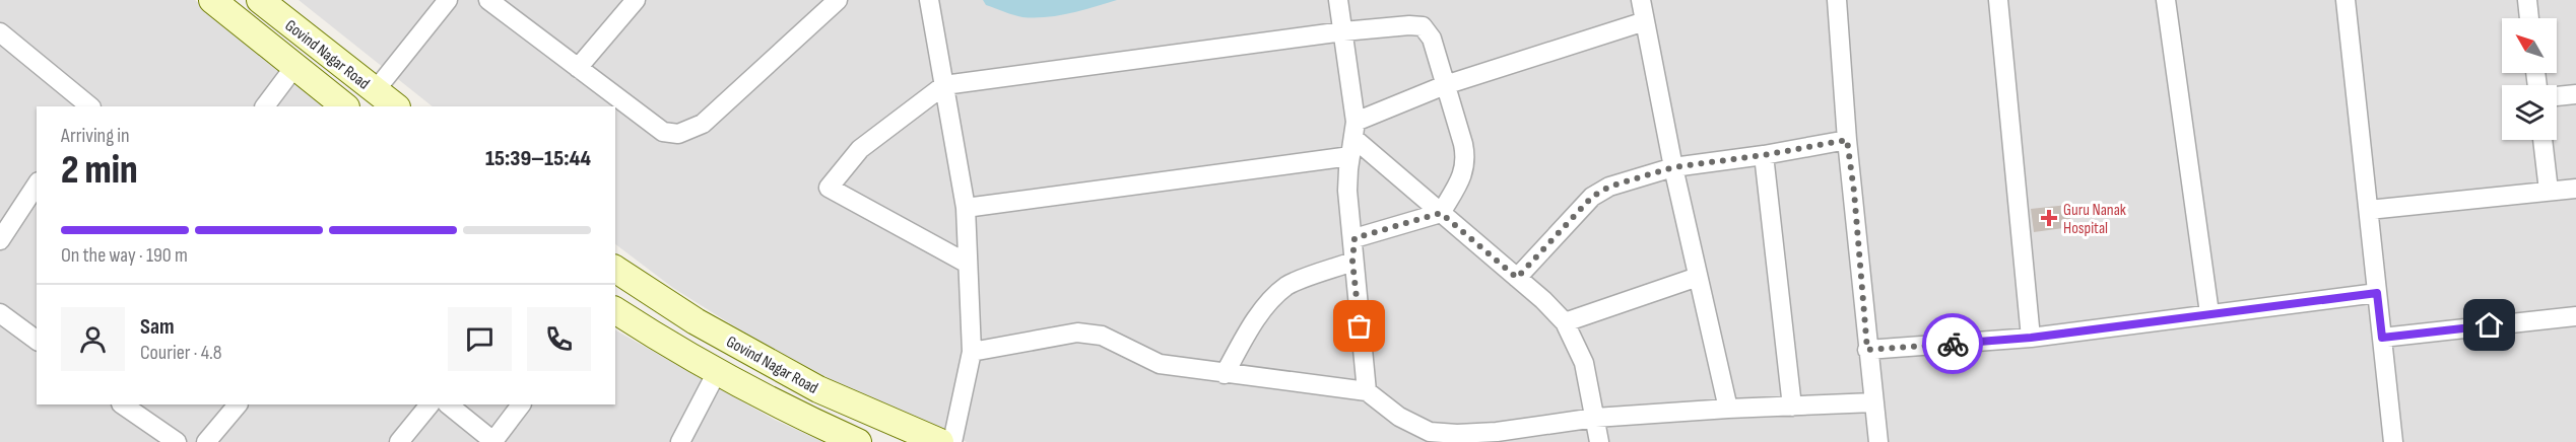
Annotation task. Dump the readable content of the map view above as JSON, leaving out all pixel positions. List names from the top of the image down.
{
  "streets": {
    "main road": ["Govind Nagar Road"]
  },
  "places": {
    "health": ["Guru Nanak Hospital"]
  },
  "north": "top left",
  "page": {
    "heading": ["2 min", "Arriving in", "15:39–15:44"],
    "panel": ["Sam", "Courier · 4.8"],
    "bar": "On the way · 190 m"
  }
}
